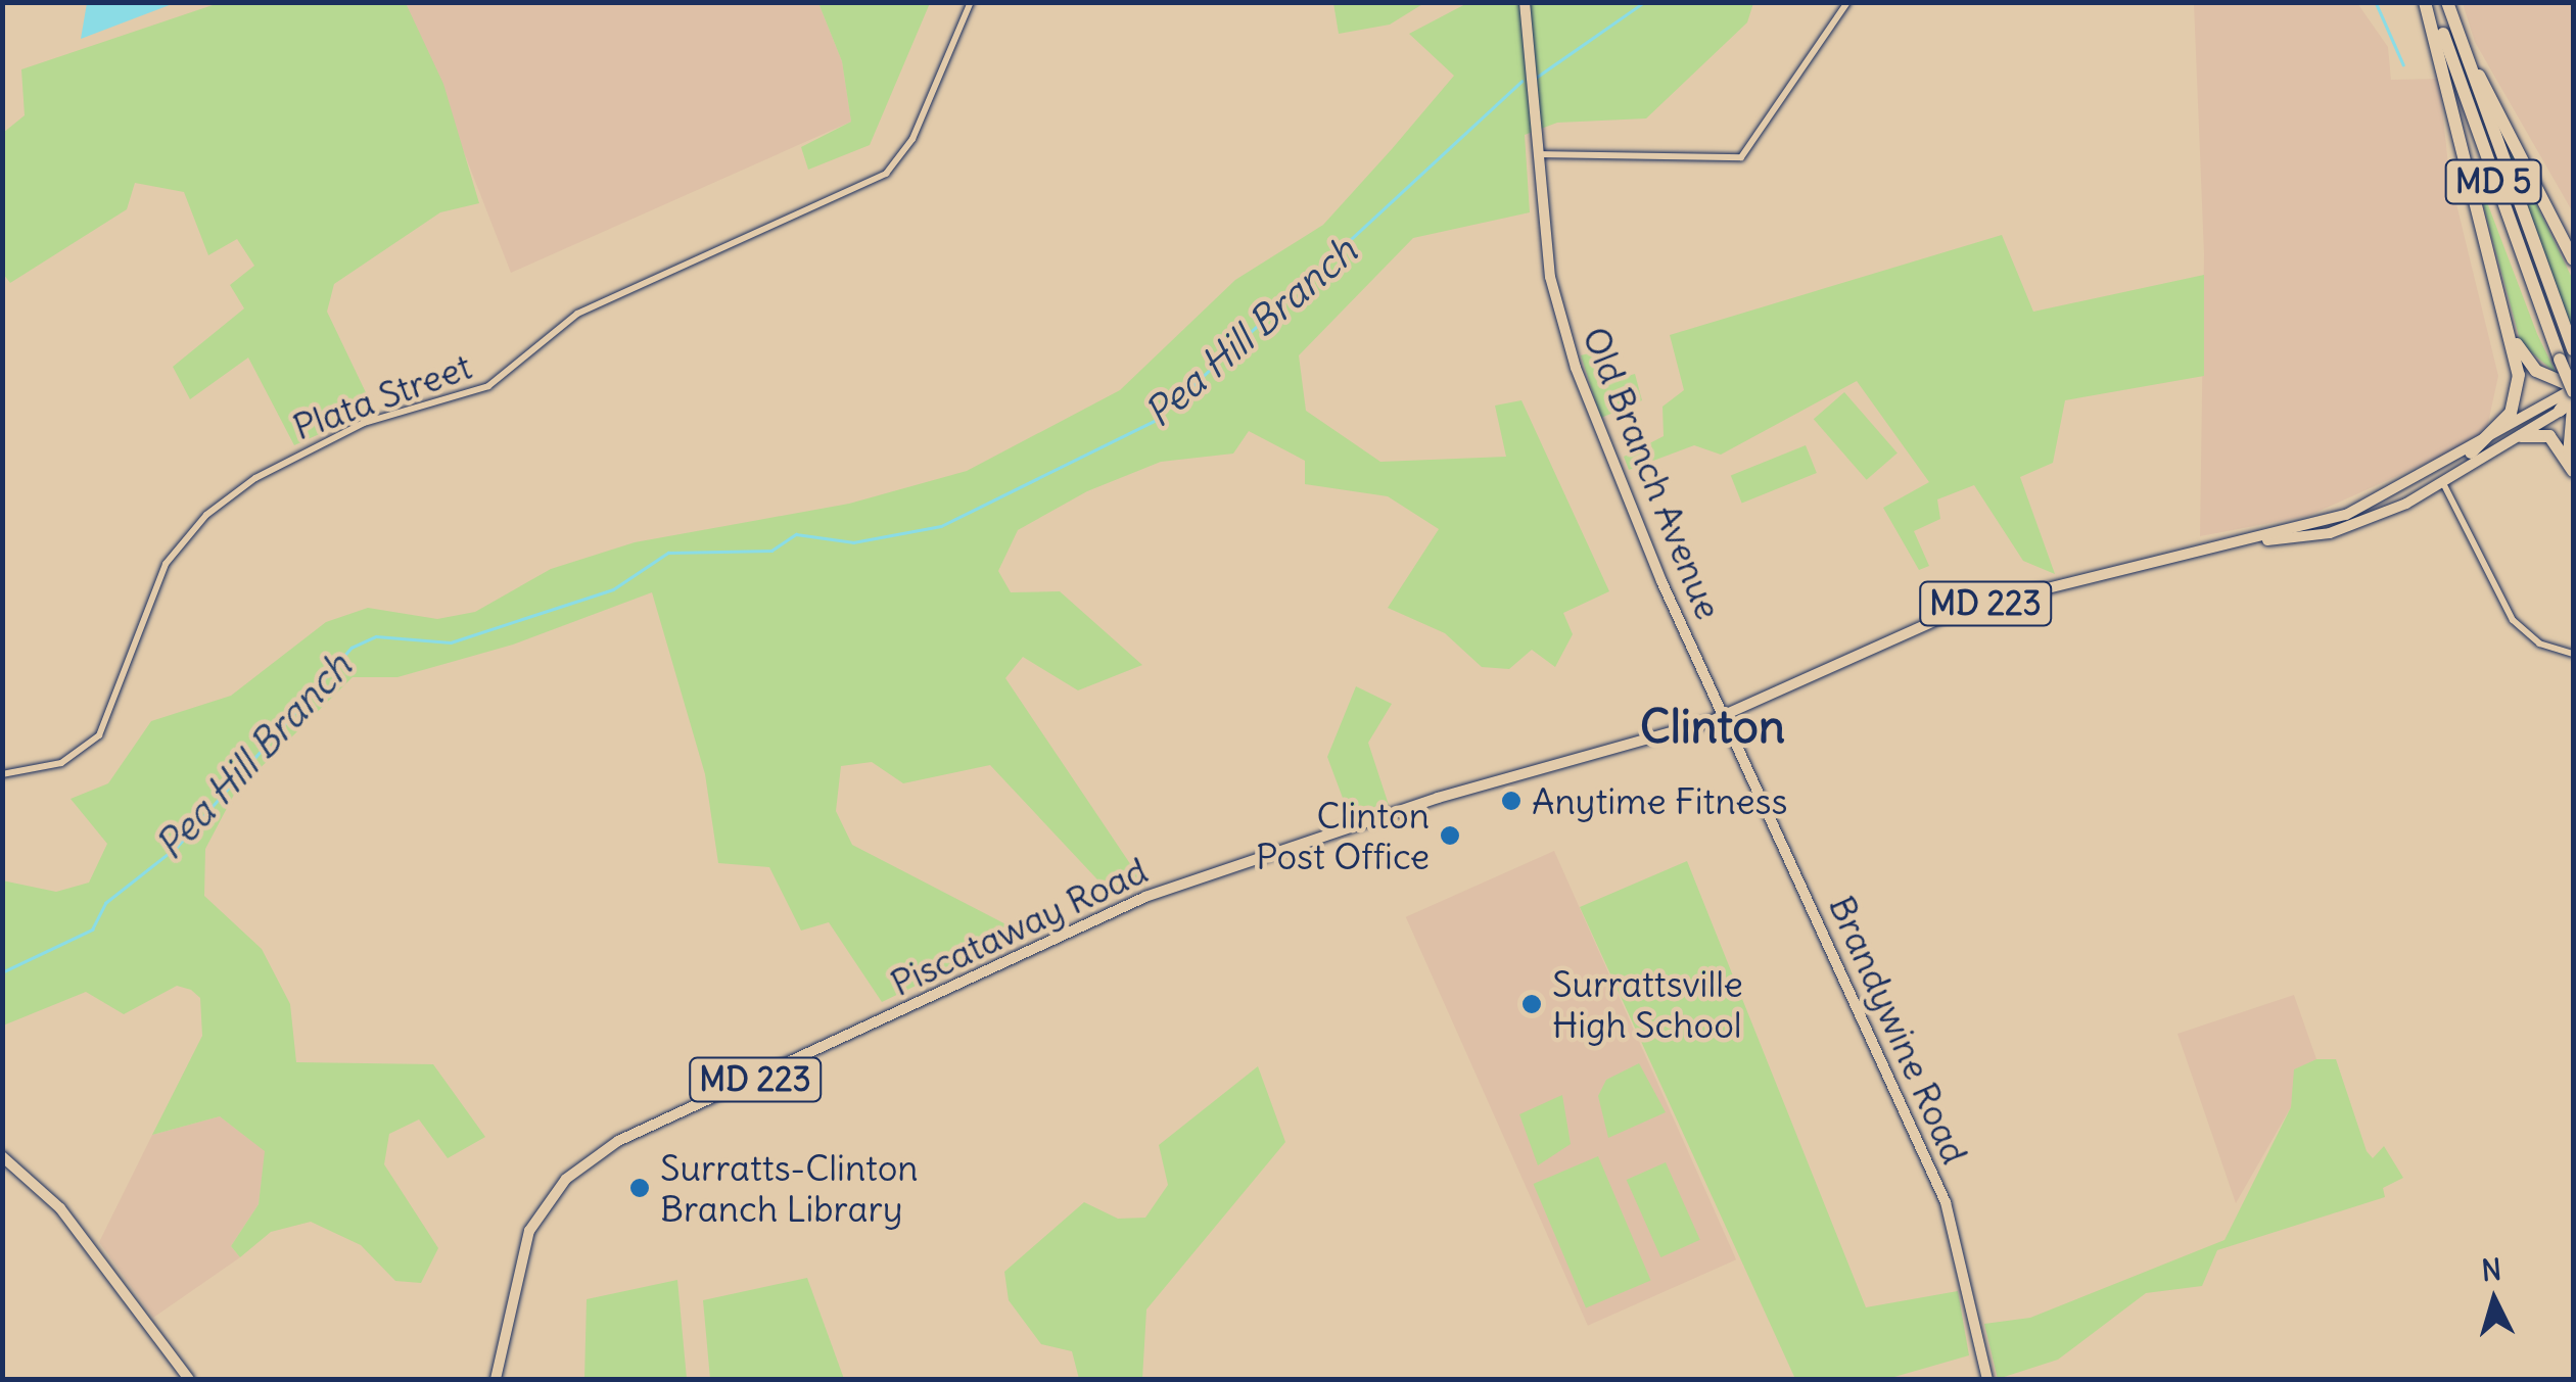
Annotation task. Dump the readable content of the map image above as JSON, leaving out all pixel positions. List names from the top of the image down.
{
  "streets": {
    "highway": ["MD 5"],
    "main road": [
      "Old Branch Avenue",
      "MD 223",
      "Piscataway Road",
      "Brandywine Road"
    ],
    "street": ["Plata Street"]
  },
  "crossings": [
    ["MD 5", "MD 223"],
    ["Old Branch Avenue", "MD 223"],
    ["Old Branch Avenue", "Piscataway Road"],
    ["Old Branch Avenue", "Brandywine Road"],
    ["MD 223", "Piscataway Road"],
    ["MD 223", "Brandywine Road"],
    ["Piscataway Road", "Brandywine Road"]
  ],
  "districts": ["Clinton"],
  "water": ["Pea Hill Branch"],
  "places": [
    "Anytime Fitness",
    "Clinton Post Office",
    "Surrattsville High School",
    "Surratts-Clinton Branch Library"
  ],
  "north": "top"
}
